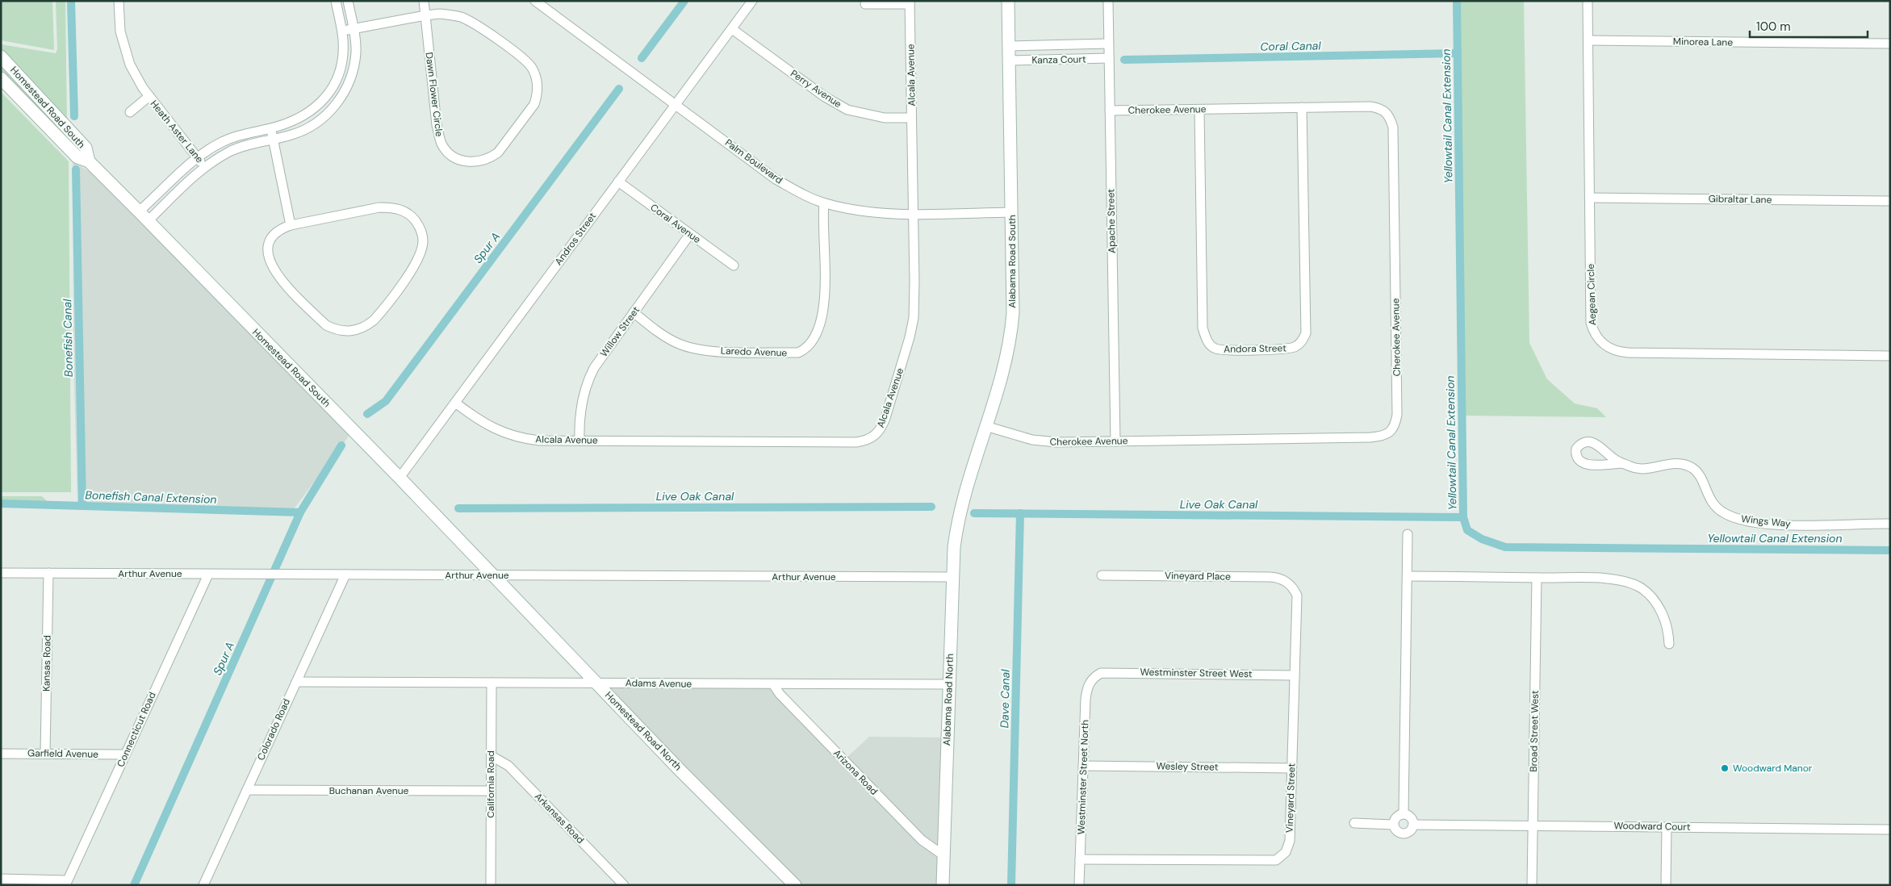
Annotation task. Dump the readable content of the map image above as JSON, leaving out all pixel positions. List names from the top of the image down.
{
  "streets": {
    "main road": [
      "Homestead Road South",
      "Alabama Road South",
      "Alabama Road North",
      "Homestead Road North"
    ],
    "street": [
      "Minorea Lane",
      "Kanza Court",
      "Alcala Avenue",
      "Perry Avenue",
      "Dawn Flower Circle",
      "Cherokee Avenue",
      "Heath Aster Lane",
      "Palm Boulevard",
      "Gibraltar Lane",
      "Apache Street",
      "Coral Avenue",
      "Andros Street",
      "Aegean Circle",
      "Willow Street",
      "Andora Street",
      "Laredo Avenue",
      "Wings Way",
      "Arthur Avenue",
      "Vineyard Place",
      "Kansas Road",
      "Westminster Street West",
      "Adams Avenue",
      "Connecticut Road",
      "Colorado Road",
      "Broad Street West",
      "Garfield Avenue",
      "Wesley Street",
      "Arizona Road",
      "Westminster Street North",
      "California Road",
      "Buchanan Avenue",
      "Vineyard Street",
      "Arkansas Road",
      "Woodward Court"
    ]
  },
  "crossings": [
    ["Minorea Lane", "Aegean Circle"],
    ["Kanza Court", "Apache Street"],
    ["Kanza Court", "Alabama Road South"],
    ["Alcala Avenue", "Perry Avenue"],
    ["Alcala Avenue", "Palm Boulevard"],
    ["Alcala Avenue", "Andros Street"],
    ["Alcala Avenue", "Willow Street"],
    ["Perry Avenue", "Andros Street"],
    ["Homestead Road South", "Andros Street"],
    ["Homestead Road South", "Arthur Avenue"],
    ["Homestead Road South", "Homestead Road North"],
    ["Cherokee Avenue", "Apache Street"],
    ["Cherokee Avenue", "Alabama Road South"],
    ["Cherokee Avenue", "Andora Street"],
    ["Palm Boulevard", "Andros Street"],
    ["Palm Boulevard", "Alabama Road South"],
    ["Palm Boulevard", "Laredo Avenue"],
    ["Gibraltar Lane", "Aegean Circle"],
    ["Coral Avenue", "Andros Street"],
    ["Coral Avenue", "Willow Street"],
    ["Alabama Road South", "Alabama Road North"],
    ["Willow Street", "Laredo Avenue"],
    ["Arthur Avenue", "Kansas Road"],
    ["Arthur Avenue", "Alabama Road North"],
    ["Arthur Avenue", "Connecticut Road"],
    ["Arthur Avenue", "Colorado Road"],
    ["Arthur Avenue", "Homestead Road North"],
    ["Vineyard Place", "Vineyard Street"],
    ["Kansas Road", "Garfield Avenue"],
    ["Westminster Street West", "Westminster Street North"],
    ["Westminster Street West", "Vineyard Street"],
    ["Adams Avenue", "Alabama Road North"],
    ["Adams Avenue", "Colorado Road"],
    ["Adams Avenue", "Homestead Road North"],
    ["Adams Avenue", "Arizona Road"],
    ["Adams Avenue", "California Road"],
    ["Alabama Road North", "Arizona Road"],
    ["Connecticut Road", "Garfield Avenue"],
    ["Colorado Road", "Buchanan Avenue"],
    ["Broad Street West", "Woodward Court"],
    ["Wesley Street", "Westminster Street North"],
    ["Wesley Street", "Vineyard Street"],
    ["Westminster Street North", "Vineyard Street"],
    ["California Road", "Buchanan Avenue"],
    ["California Road", "Arkansas Road"]
  ],
  "water": [
    "Coral Canal",
    "Yellowtail Canal Extension",
    "Spur A",
    "Bonefish Canal",
    "Live Oak Canal",
    "Bonefish Canal Extension",
    "Dave Canal"
  ],
  "places": ["Woodward Manor"],
  "scale_bar": "100 m"
}
